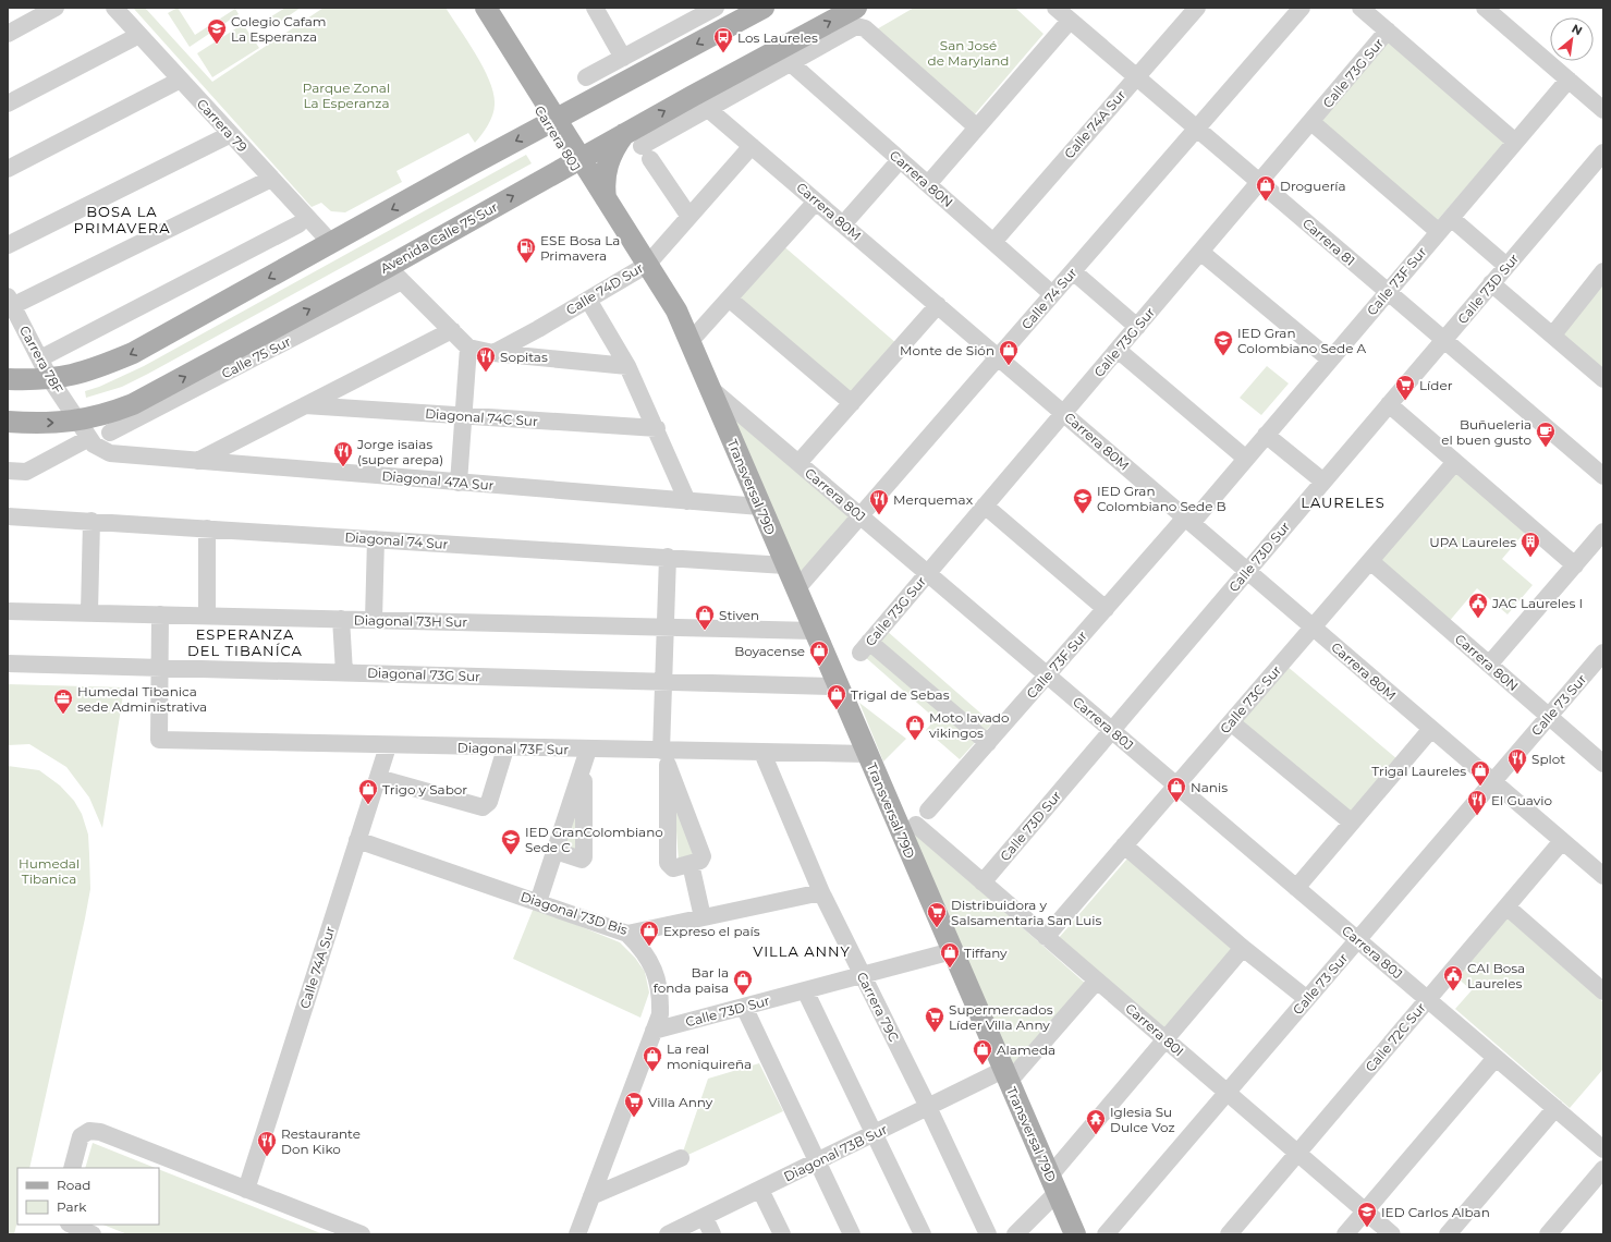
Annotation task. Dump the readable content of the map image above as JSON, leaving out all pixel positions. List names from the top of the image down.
{
  "streets": {
    "main road": ["Carrera 80J", "Avenida Calle 75 Sur", "Transversal 79D"],
    "street": [
      "Calle 73G Sur",
      "Calle 74A Sur",
      "Carrera 79",
      "Carrera 80N",
      "Carrera 80M",
      "Carrera 81",
      "Calle 73F Sur",
      "Calle 74D Sur",
      "Calle 73D Sur",
      "Calle 74 Sur",
      "Calle 75 Sur",
      "Carrera 78F",
      "Diagonal 74C Sur",
      "Diagonal 47A Sur",
      "Diagonal 74 Sur",
      "Diagonal 73H Sur",
      "Diagonal 73G Sur",
      "Calle 73C Sur",
      "Calle 73 Sur",
      "Diagonal 73F Sur",
      "Diagonal 73D Bis",
      "Carrera 79C",
      "Carrera 80I",
      "Calle 72C Sur",
      "Diagonal 73B Sur"
    ]
  },
  "crossings": [
    ["Calle 73G Sur", "Carrera 80J"],
    ["Calle 73G Sur", "Carrera 80M"],
    ["Calle 73G Sur", "Carrera 81"],
    ["Calle 73G Sur", "Calle 73F Sur"],
    ["Calle 74A Sur", "Carrera 80N"],
    ["Calle 74A Sur", "Carrera 81"],
    ["Calle 74A Sur", "Diagonal 73F Sur"],
    ["Calle 74A Sur", "Diagonal 73D Bis"],
    ["Carrera 80J", "Avenida Calle 75 Sur"],
    ["Carrera 80J", "Calle 73F Sur"],
    ["Carrera 80J", "Calle 74D Sur"],
    ["Carrera 80J", "Calle 73D Sur"],
    ["Carrera 80J", "Calle 74 Sur"],
    ["Carrera 80J", "Transversal 79D"],
    ["Carrera 80J", "Calle 73C Sur"],
    ["Carrera 80J", "Calle 73 Sur"],
    ["Carrera 80J", "Calle 72C Sur"],
    ["Carrera 80N", "Calle 74 Sur"],
    ["Carrera 80N", "Calle 73C Sur"],
    ["Carrera 80N", "Calle 73 Sur"],
    ["Carrera 80M", "Calle 73F Sur"],
    ["Carrera 80M", "Calle 74D Sur"],
    ["Carrera 80M", "Calle 73D Sur"],
    ["Carrera 80M", "Calle 74 Sur"],
    ["Carrera 80M", "Calle 73C Sur"],
    ["Carrera 80M", "Calle 73 Sur"],
    ["Carrera 80M", "Calle 72C Sur"],
    ["Avenida Calle 75 Sur", "Calle 75 Sur"],
    ["Avenida Calle 75 Sur", "Carrera 78F"],
    ["Avenida Calle 75 Sur", "Diagonal 47A Sur"],
    ["Carrera 81", "Calle 73F Sur"],
    ["Carrera 81", "Calle 73D Sur"],
    ["Carrera 81", "Calle 74 Sur"],
    ["Calle 73D Sur", "Transversal 79D"],
    ["Calle 73D Sur", "Carrera 79C"],
    ["Calle 73D Sur", "Carrera 80I"],
    ["Calle 74 Sur", "Transversal 79D"],
    ["Carrera 78F", "Diagonal 47A Sur"],
    ["Diagonal 47A Sur", "Transversal 79D"],
    ["Transversal 79D", "Diagonal 74 Sur"],
    ["Transversal 79D", "Diagonal 73H Sur"],
    ["Transversal 79D", "Diagonal 73G Sur"],
    ["Transversal 79D", "Diagonal 73F Sur"],
    ["Transversal 79D", "Diagonal 73B Sur"],
    ["Diagonal 73G Sur", "Diagonal 73F Sur"],
    ["Calle 73C Sur", "Carrera 80I"],
    ["Calle 73 Sur", "Carrera 80I"],
    ["Diagonal 73F Sur", "Carrera 79C"],
    ["Diagonal 73D Bis", "Carrera 79C"],
    ["Carrera 79C", "Diagonal 73B Sur"],
    ["Carrera 80I", "Calle 72C Sur"],
    ["Carrera 80I", "Diagonal 73B Sur"]
  ],
  "districts": [
    "BOSA LA PRIMAVERA",
    "LAURELES",
    "ESPERANZA DEL TIBANÍCA",
    "VILLA ANNY"
  ],
  "parks": ["San José de Maryland", "Parque Zonal La Esperanza", "Humedal Tibanica"],
  "places": {
    "school or university": [
      "Colegio Cafam La Esperanza",
      "IED Gran Colombiano Sede A",
      "IED Gran Colombiano Sede B",
      "IED GranColombiano Sede C",
      "IED Carlos Alban"
    ],
    "bus stop": ["Los Laureles"],
    "shop": [
      "Droguería",
      "Monte de Sión",
      "Stiven",
      "Boyacense",
      "Trigal de Sebas",
      "Moto lavado vikingos",
      "Trigal Laureles",
      "Nanis",
      "Trigo y Sabor",
      "Expreso el país",
      "Tiffany",
      "Bar la fonda paisa",
      "Alameda",
      "La real moniquireña"
    ],
    "fuel station": ["ESE Bosa La Primavera"],
    "restaurant": [
      "Sopitas",
      "Jorge isaias (super arepa)",
      "Merquemax",
      "Splot",
      "El Guavio",
      "Restaurante Don Kiko"
    ],
    "supermarket": [
      "Líder",
      "Distribuidora y Salsamentaria San Luis",
      "Supermercados Líder Villa Anny",
      "Villa Anny"
    ],
    "cafe": ["Buñueleria el buen gusto"],
    "building": ["UPA Laureles"],
    "public building": ["JAC Laureles I", "CAI Bosa Laureles"],
    "office": ["Humedal Tibanica sede Administrativa"],
    "temple": ["Iglesia Su Dulce Voz"]
  },
  "legend": ["Road", "Park"],
  "north": "top right"
}
